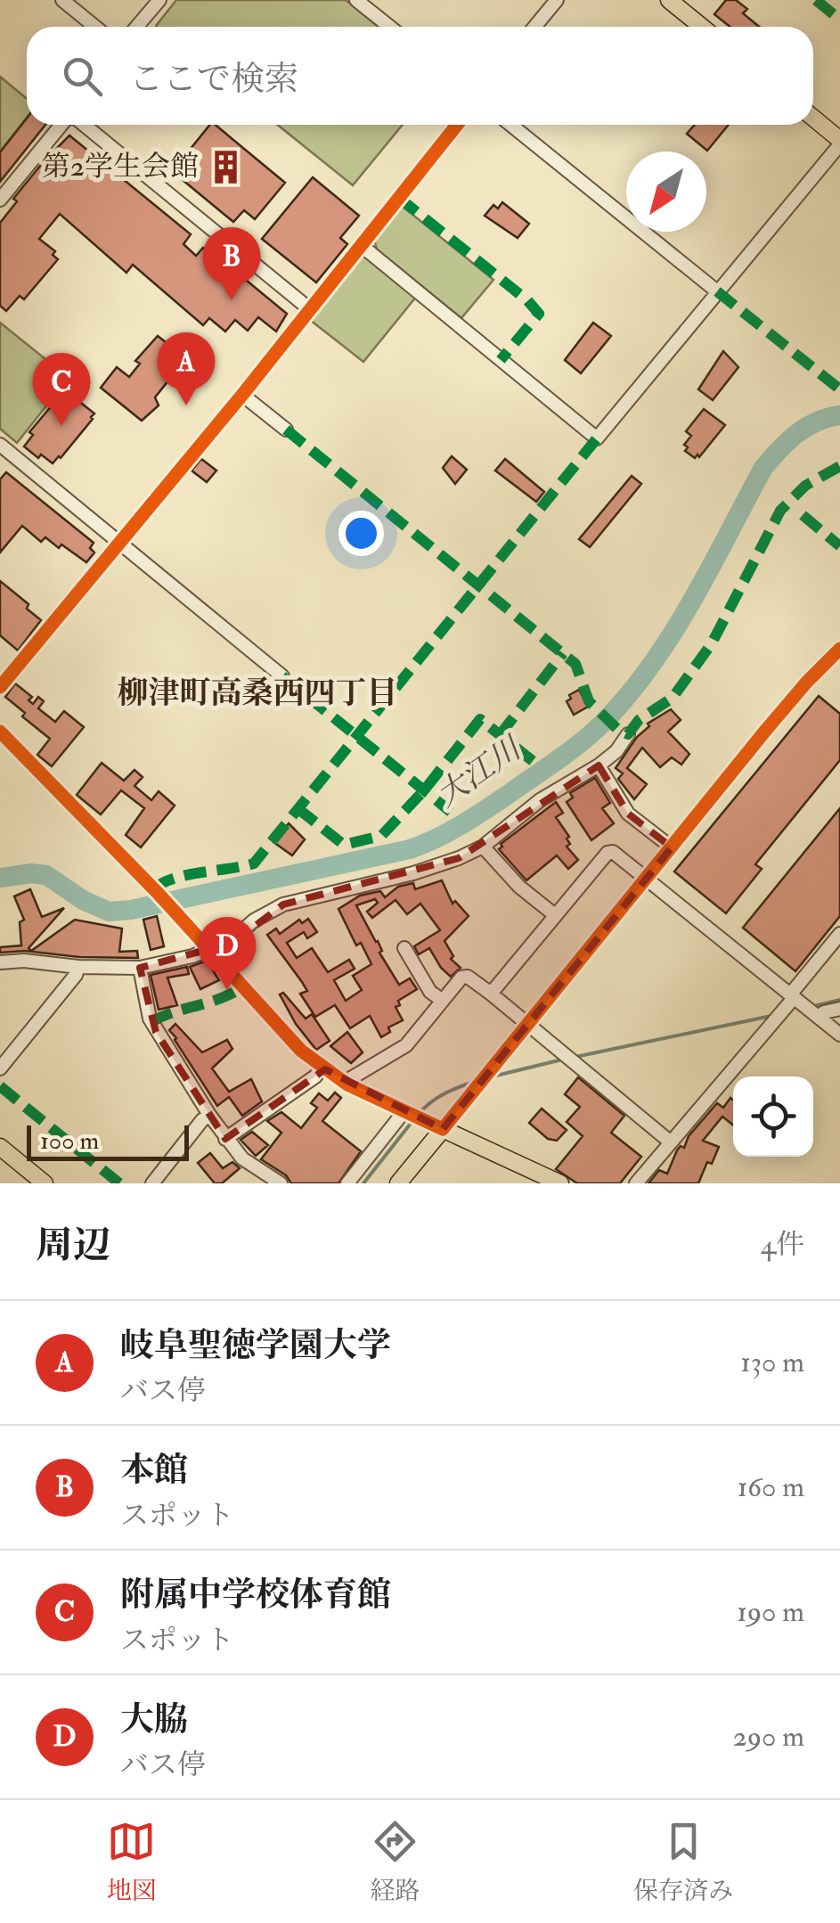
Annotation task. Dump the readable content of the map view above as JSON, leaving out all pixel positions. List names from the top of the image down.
{
  "districts": ["柳津町高桑西四丁目"],
  "water": ["大江川"],
  "places": {
    "building": ["第2学生会館"]
  },
  "scale_bar": "100 m",
  "north": "bottom left",
  "page": {
    "search": "ここで検索",
    "pins": [
      "B",
      "A",
      "C",
      "D"
    ],
    "scale": "100 m",
    "heading": ["周辺", "4件"],
    "list": [
      {
        "mark": "A",
        "name": "岐阜聖徳学園大学",
        "note": "バス停",
        "value": "130 m"
      },
      {
        "mark": "B",
        "name": "本館",
        "note": "スポット",
        "value": "160 m"
      },
      {
        "mark": "C",
        "name": "附属中学校体育館",
        "note": "スポット",
        "value": "190 m"
      },
      {
        "mark": "D",
        "name": "大脇",
        "note": "バス停",
        "value": "290 m"
      }
    ],
    "nav": ["地図", "経路", "保存済み"]
  }
}
